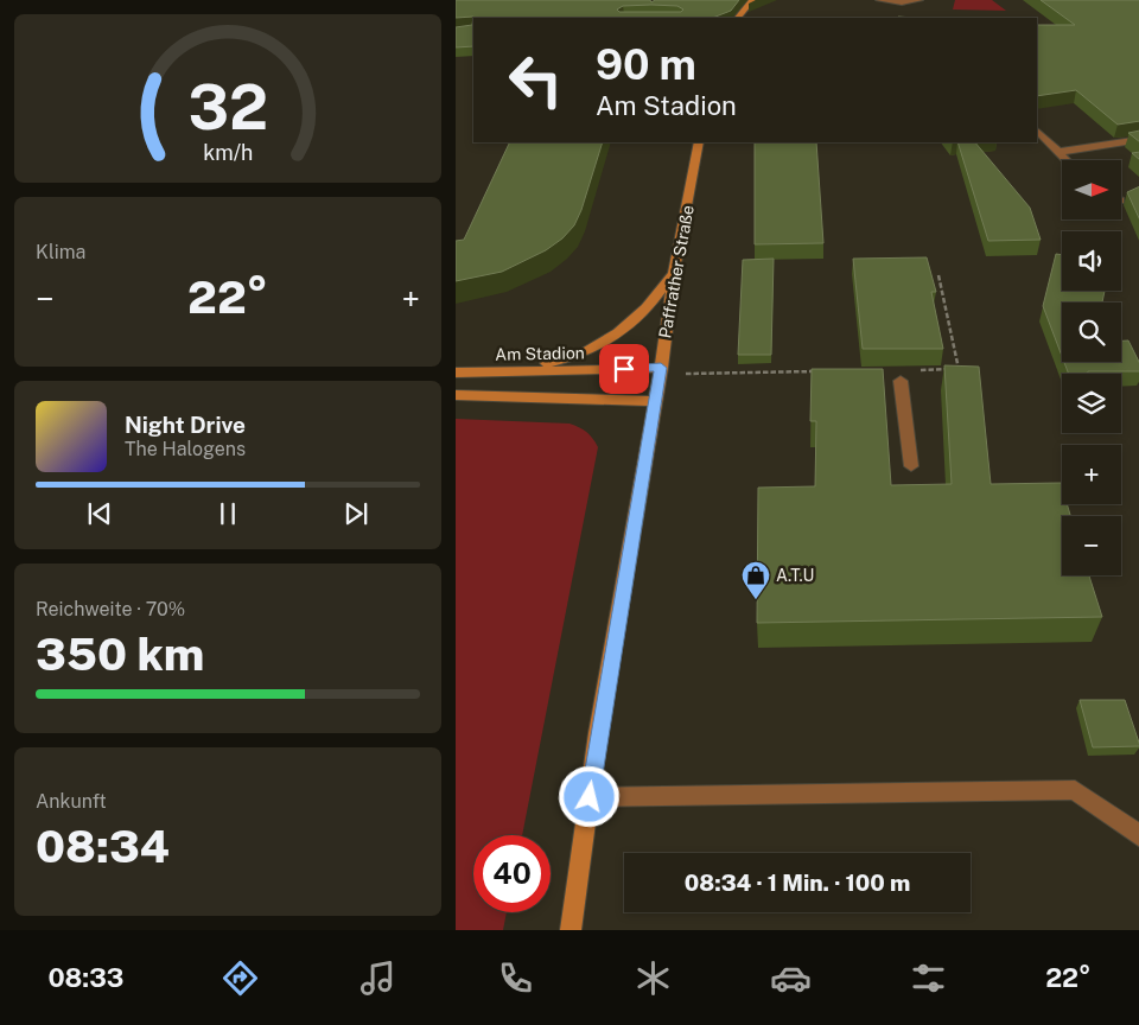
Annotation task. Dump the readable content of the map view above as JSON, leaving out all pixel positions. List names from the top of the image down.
{
  "streets": {
    "main road": ["Paffrather Straße", "Am Stadion"]
  },
  "crossings": [
    ["Paffrather Straße", "Am Stadion"]
  ],
  "places": {
    "shop": ["A.T.U"]
  },
  "north": "right",
  "page": {
    "turn": ["90 m", "Am Stadion"],
    "map_buttons": ["+", "−"],
    "tile": [
      "Klima",
      ["Reichweite · 70%", "350 km"],
      ["Ankunft", "08:34"]
    ],
    "heat": ["−", "22°", "+"],
    "song": ["Night Drive", "The Halogens"],
    "limit": "40",
    "trip": "08:34 · 1 Min. · 100 m",
    "tabs": ["08:33", "22°"],
    "gauge": ["32", "km/h"]
  }
}
